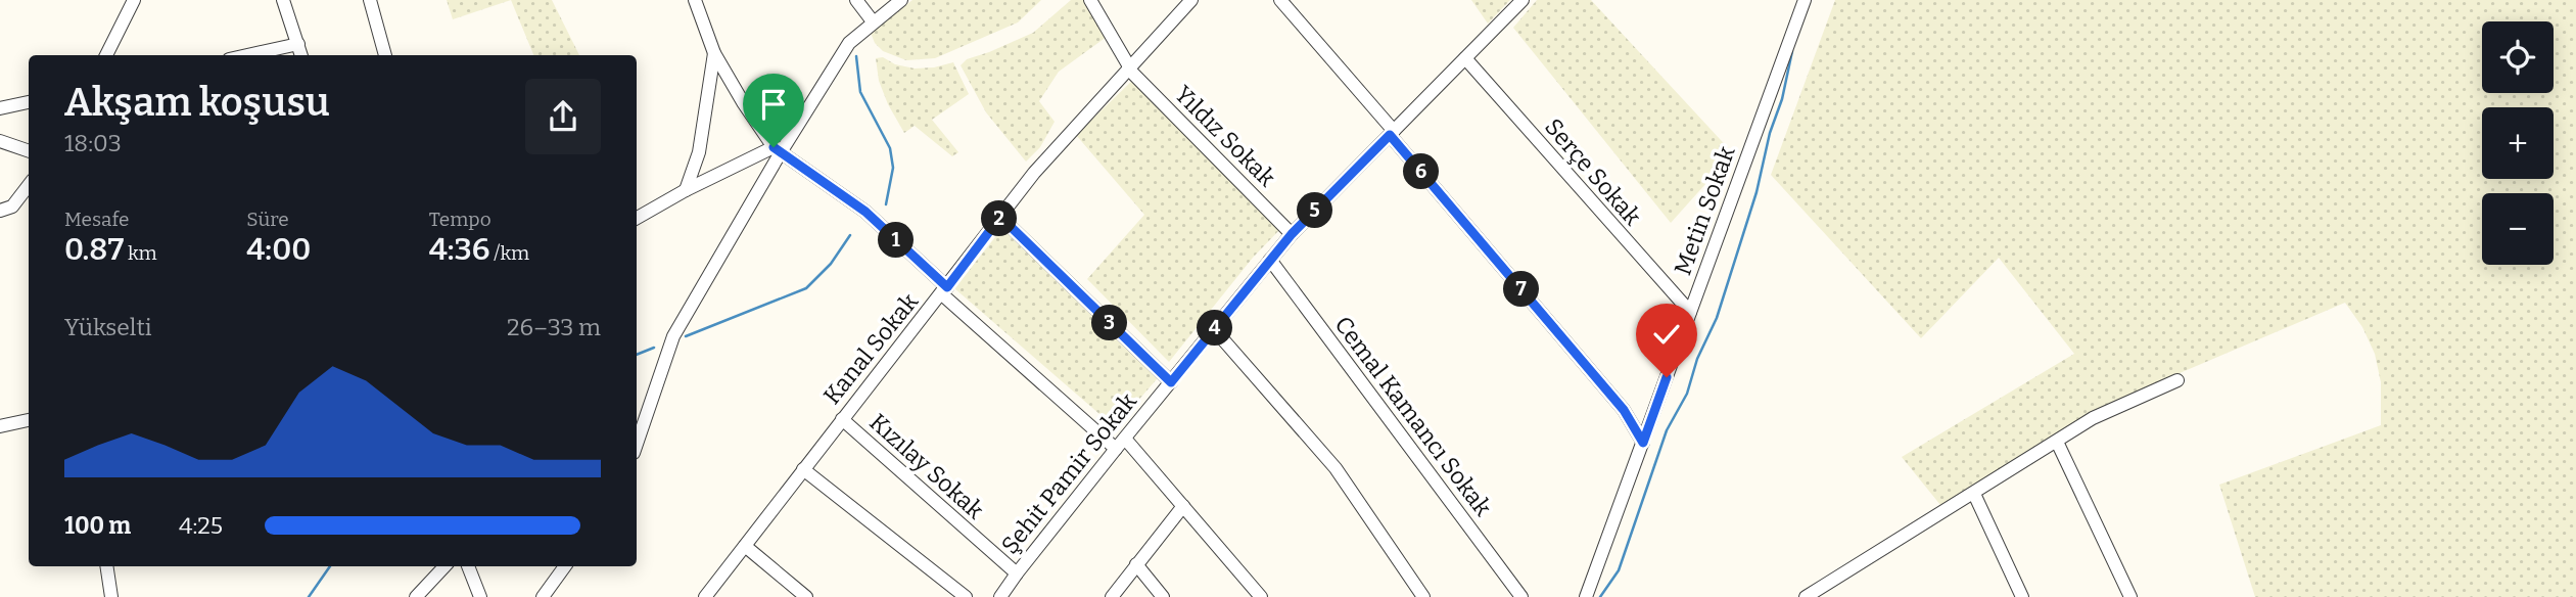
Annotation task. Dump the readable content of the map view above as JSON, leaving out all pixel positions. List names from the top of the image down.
{
  "streets": {
    "street": [
      "Yıldız Sokak",
      "Serçe Sokak",
      "Metin Sokak",
      "Kanal Sokak",
      "Cemal Kamancı Sokak",
      "Kızılay Sokak",
      "Şehit Pamir Sokak"
    ]
  },
  "crossings": [
    ["Yıldız Sokak", "Kanal Sokak"],
    ["Yıldız Sokak", "Şehit Pamir Sokak"],
    ["Serçe Sokak", "Metin Sokak"],
    ["Serçe Sokak", "Şehit Pamir Sokak"],
    ["Kanal Sokak", "Kızılay Sokak"],
    ["Cemal Kamancı Sokak", "Şehit Pamir Sokak"],
    ["Kızılay Sokak", "Şehit Pamir Sokak"]
  ],
  "page": {
    "map_buttons": ["+", "−"],
    "heading": ["Akşam koşusu", "18:03"],
    "pins": [
      "6",
      "5",
      "2",
      "1",
      "7",
      "3",
      "4"
    ],
    "stats": [
      ["Mesafe", "0.87 km"],
      ["Süre", "4:00"],
      ["Tempo", "4:36 /km"]
    ],
    "chart": ["Yükselti", "26–33 m"],
    "list": [
      {
        "name": "100 m",
        "note": "4:25"
      }
    ]
  }
}
